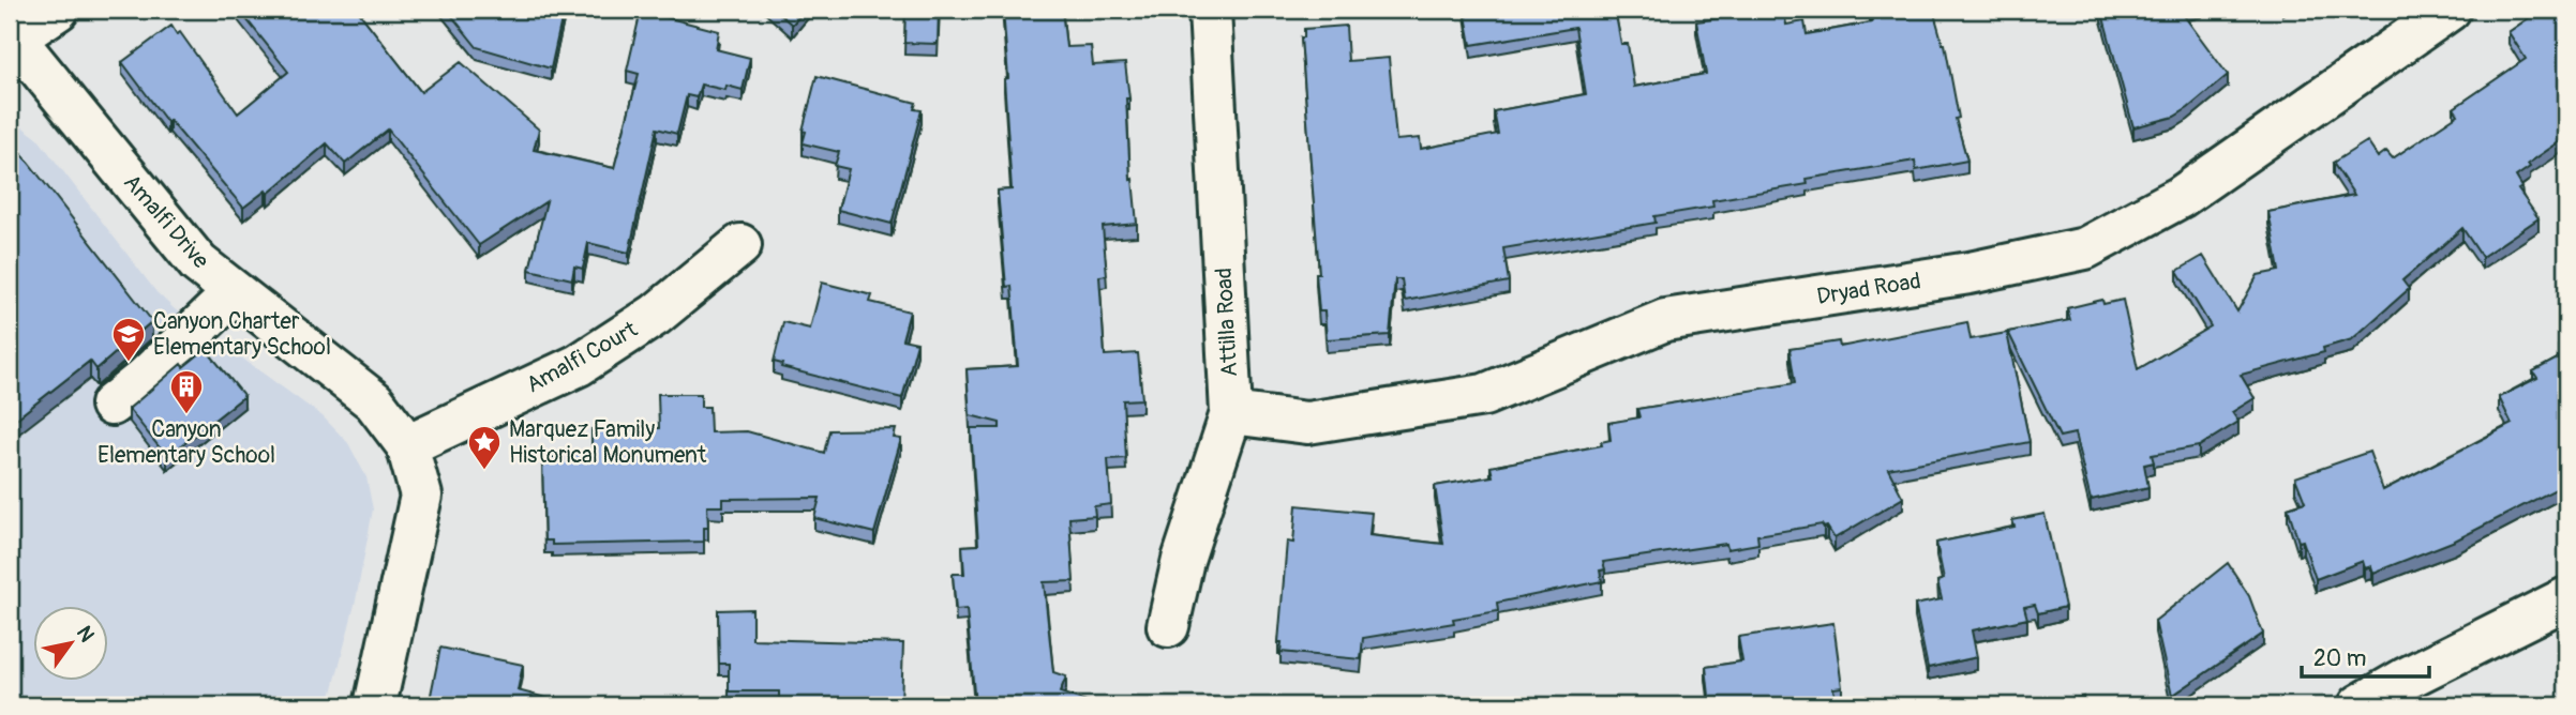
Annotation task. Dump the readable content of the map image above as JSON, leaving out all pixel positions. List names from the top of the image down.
{
  "streets": {
    "street": [
      "Amalfi Drive",
      "Dryad Road",
      "Attilla Road",
      "Amalfi Court"
    ]
  },
  "crossings": [
    ["Amalfi Drive", "Amalfi Court"],
    ["Dryad Road", "Attilla Road"]
  ],
  "places": {
    "school or university": ["Canyon Charter Elementary School"],
    "building": ["Canyon Elementary School"],
    "place": ["Marquez Family Historical Monument"]
  },
  "scale_bar": "20 m",
  "north": "top right"
}
